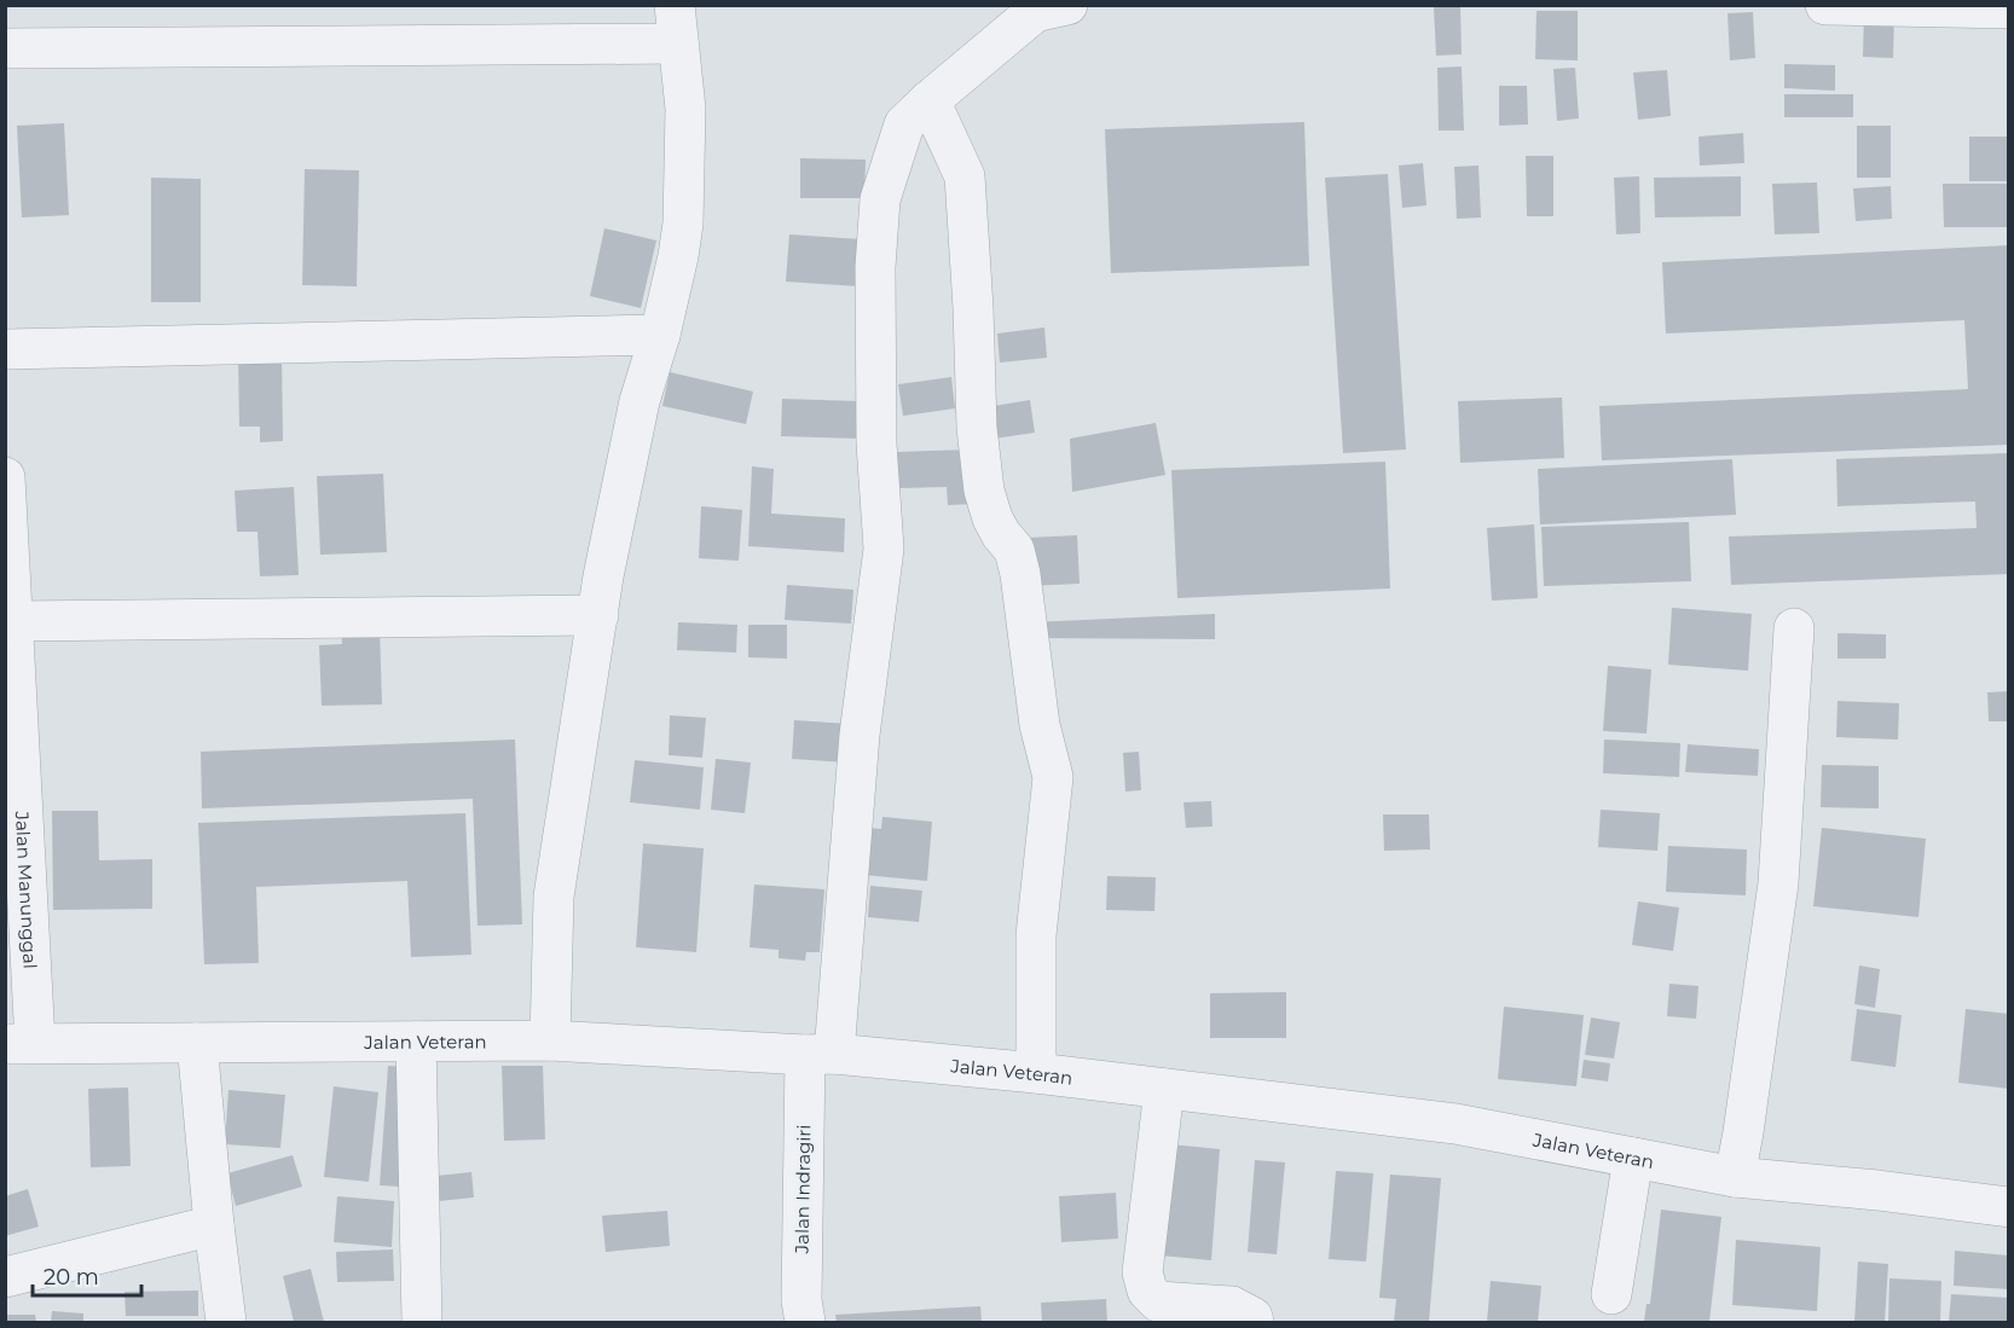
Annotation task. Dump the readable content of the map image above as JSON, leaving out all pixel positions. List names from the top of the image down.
{
  "streets": {
    "street": ["Jalan Manunggal", "Jalan Veteran", "Jalan Indragiri"]
  },
  "crossings": [
    ["Jalan Manunggal", "Jalan Veteran"],
    ["Jalan Veteran", "Jalan Indragiri"]
  ],
  "scale_bar": "20 m"
}
